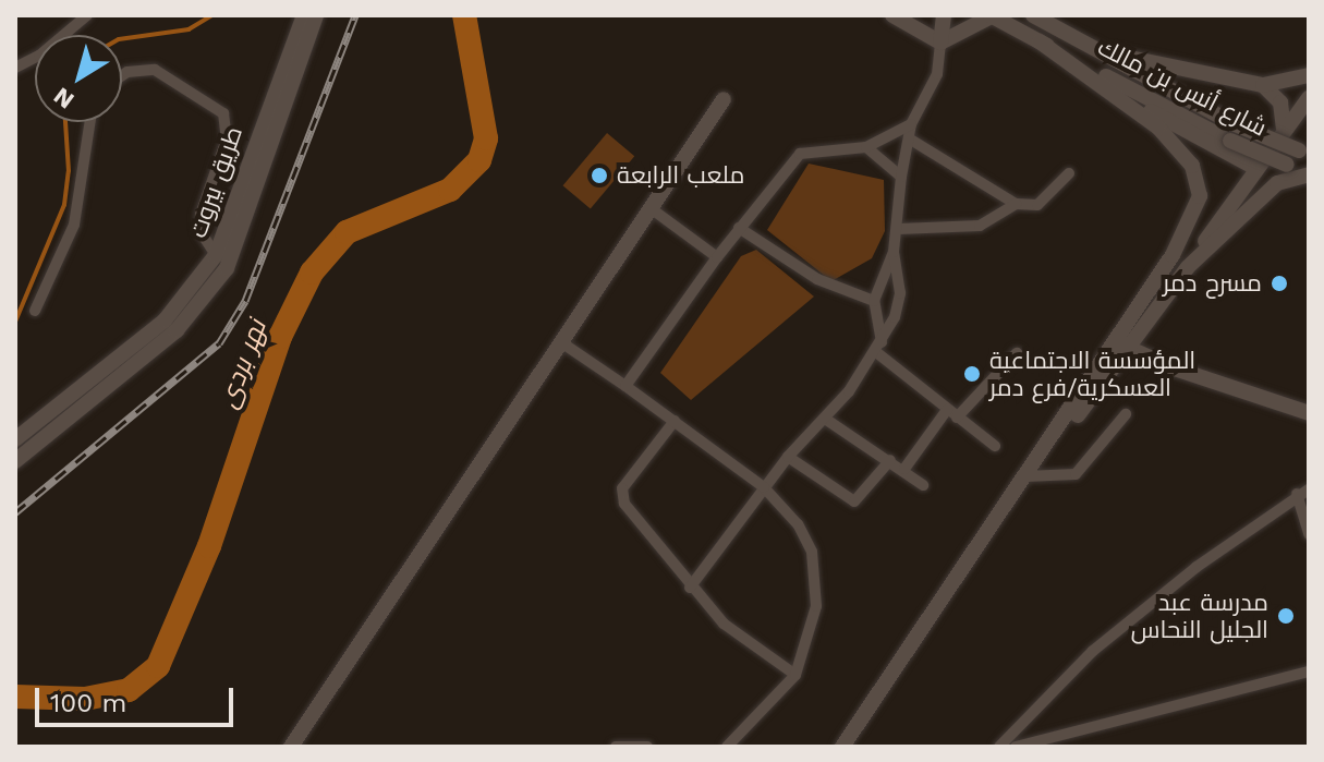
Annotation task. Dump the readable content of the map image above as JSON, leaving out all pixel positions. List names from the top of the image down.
{
  "streets": {
    "street": ["شارع أنس بن مالك", "طريق بيروت"]
  },
  "water": ["نهر بردى"],
  "places": [
    "ملعب الرابعة",
    "مسرح دمر",
    "المؤسسة الاجتماعية العسكرية/فرع دمر",
    "مدرسة عبد الجليل النحاس"
  ],
  "scale_bar": "100 m",
  "north": "bottom left"
}
